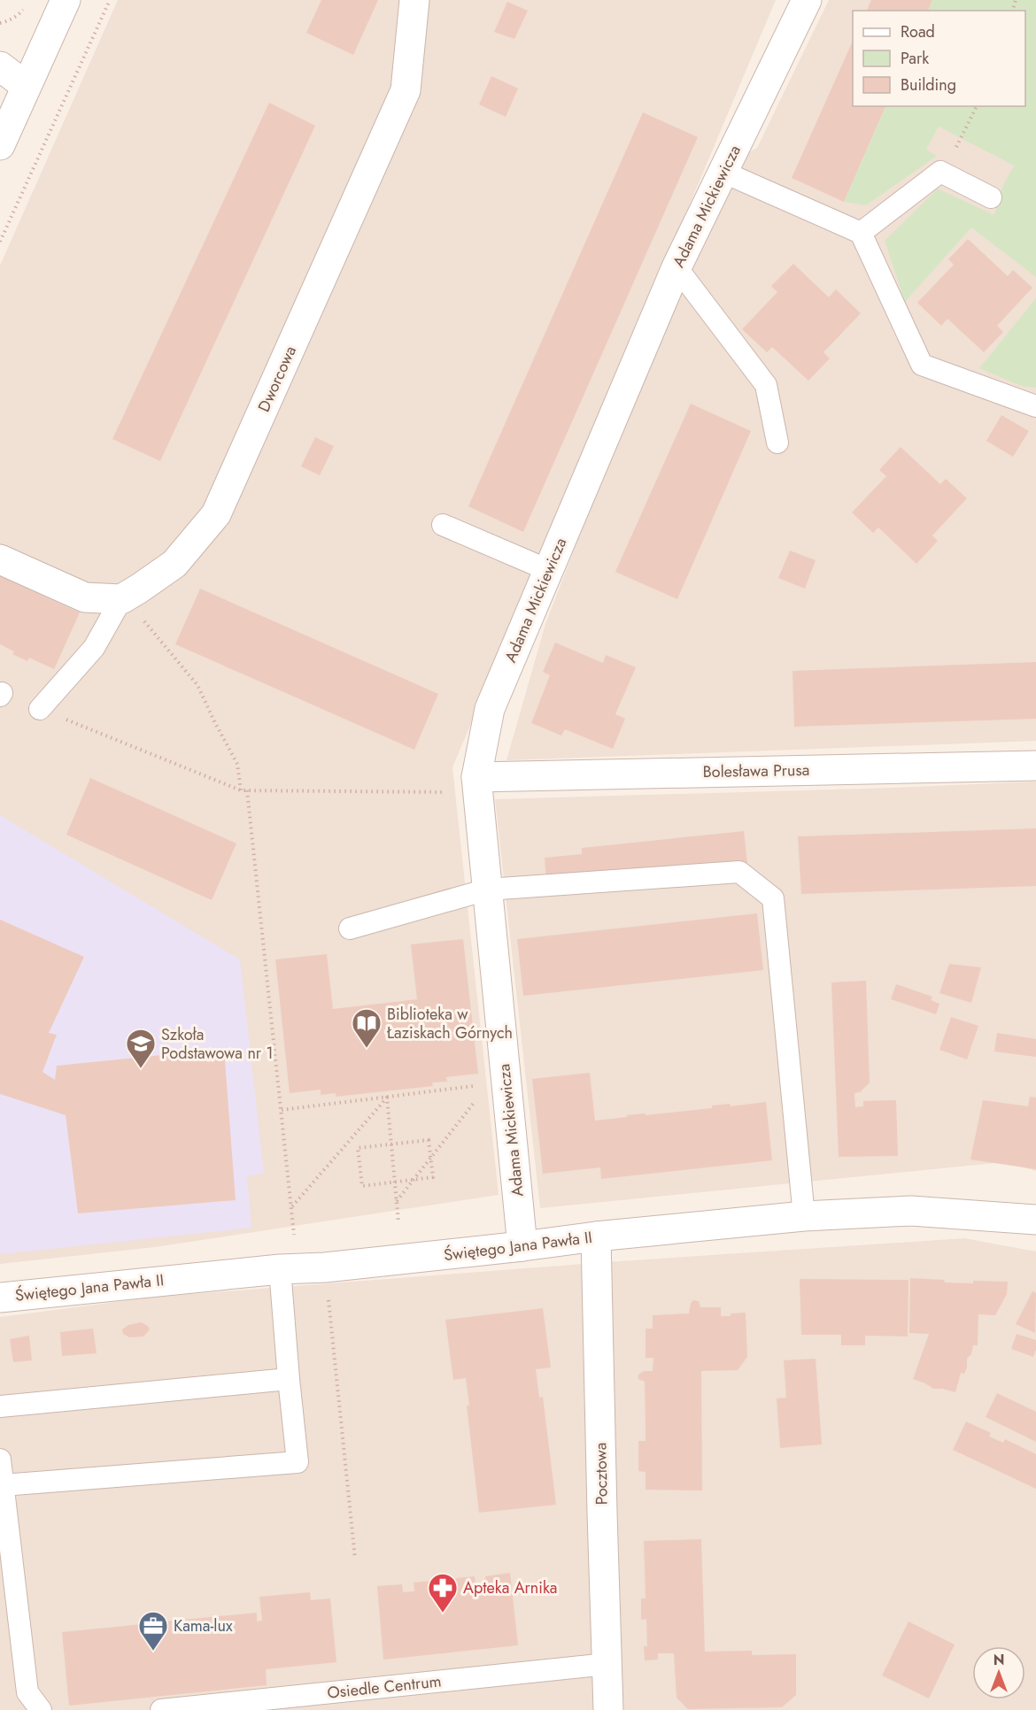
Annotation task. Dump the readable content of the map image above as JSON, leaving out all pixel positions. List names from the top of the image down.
{
  "streets": {
    "street": [
      "Adama Mickiewicza",
      "Dworcowa",
      "Bolesława Prusa",
      "Świętego Jana Pawła II",
      "Pocztowa"
    ],
    "lane": ["Osiedle Centrum"]
  },
  "crossings": [
    ["Adama Mickiewicza", "Bolesława Prusa"],
    ["Adama Mickiewicza", "Świętego Jana Pawła II"],
    ["Świętego Jana Pawła II", "Pocztowa"],
    ["Pocztowa", "Osiedle Centrum"]
  ],
  "places": {
    "library": ["Biblioteka w Łaziskach Górnych"],
    "school or university": ["Szkoła Podstawowa nr 1"],
    "pharmacy": ["Apteka Arnika"],
    "office": ["Kama-lux"]
  },
  "legend": ["Road", "Park", "Building"],
  "north": "top"
}
